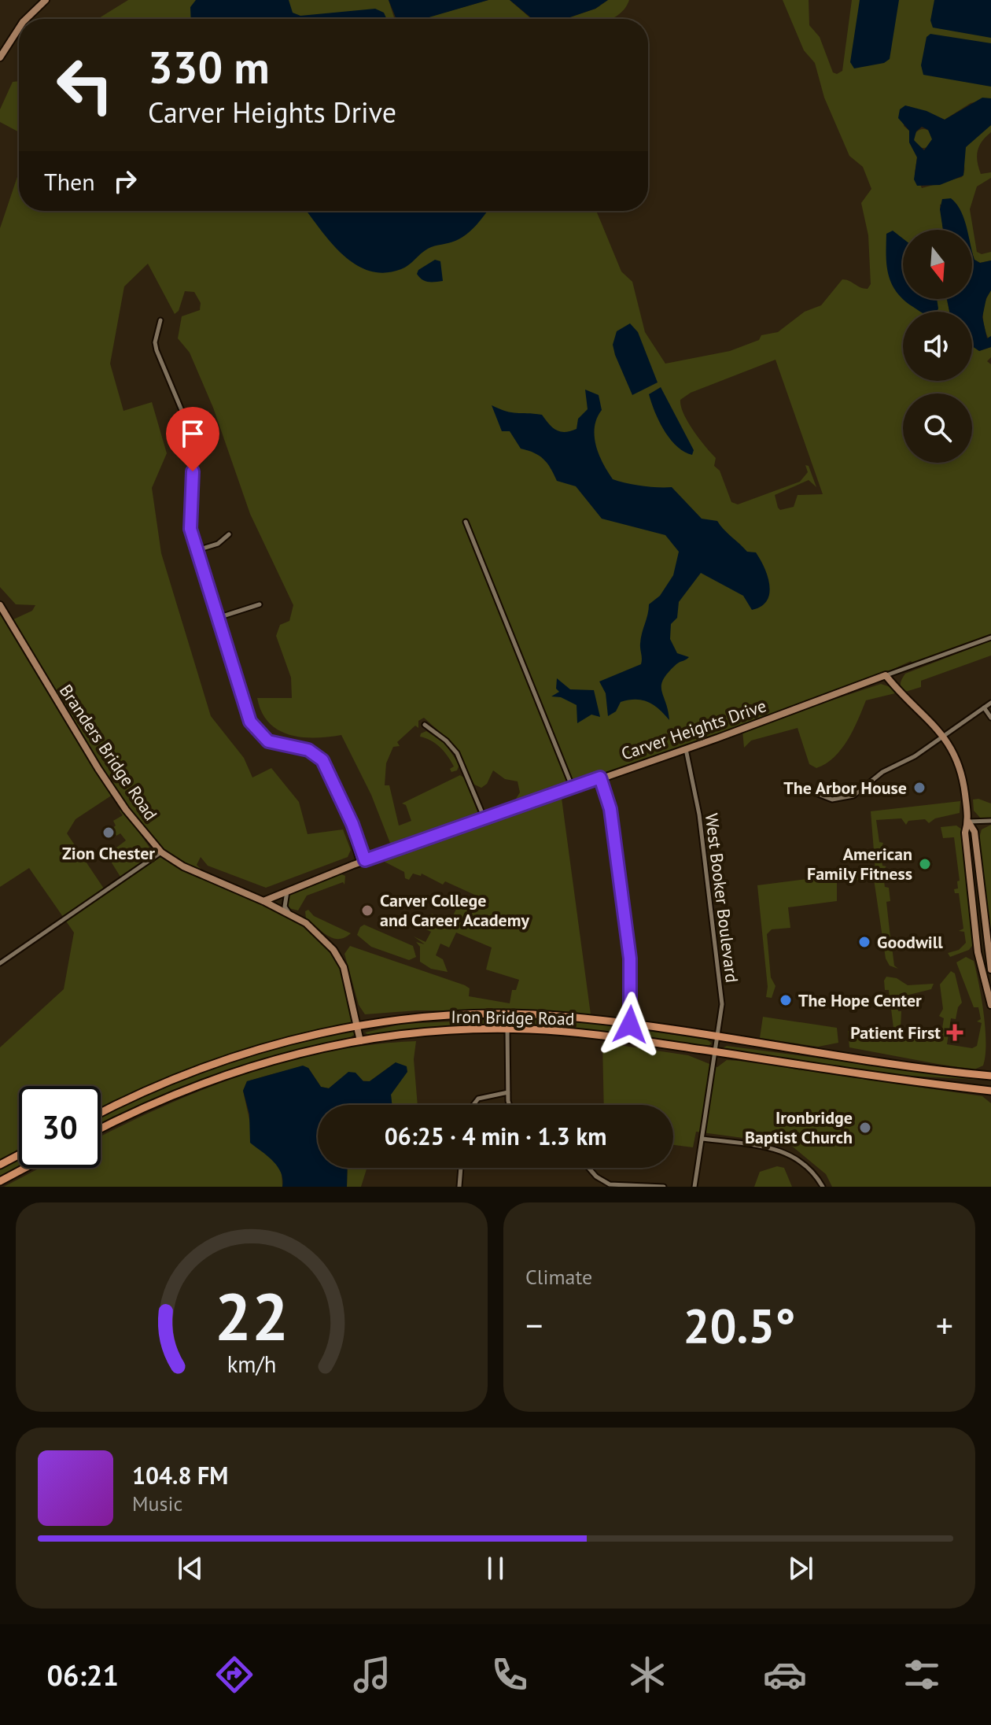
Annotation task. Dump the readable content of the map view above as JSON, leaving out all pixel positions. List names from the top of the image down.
{
  "streets": {
    "main road": ["Iron Bridge Road"],
    "street": ["Carver Heights Drive", "Branders Bridge Road", "West Booker Boulevard"]
  },
  "crossings": [
    ["Carver Heights Drive", "Branders Bridge Road"],
    ["Carver Heights Drive", "West Booker Boulevard"],
    ["Branders Bridge Road", "Iron Bridge Road"],
    ["West Booker Boulevard", "Iron Bridge Road"]
  ],
  "places": {
    "other": [
      "The Arbor House",
      "Zion Chester",
      "American Family Fitness",
      "Carver College and Career Academy",
      "Goodwill",
      "The Hope Center",
      "Ironbridge Baptist Church"
    ],
    "health": ["Patient First"]
  },
  "north": "bottom",
  "page": {
    "turn": ["330 m", "Carver Heights Drive"],
    "then": "Then",
    "limit": "30",
    "trip": "06:25 · 4 min · 1.3 km",
    "tile": "Climate",
    "heat": ["−", "20.5°", "+"],
    "song": ["104.8 FM", "Music"],
    "tabs": "06:21",
    "gauge": ["22", "km/h"]
  }
}
